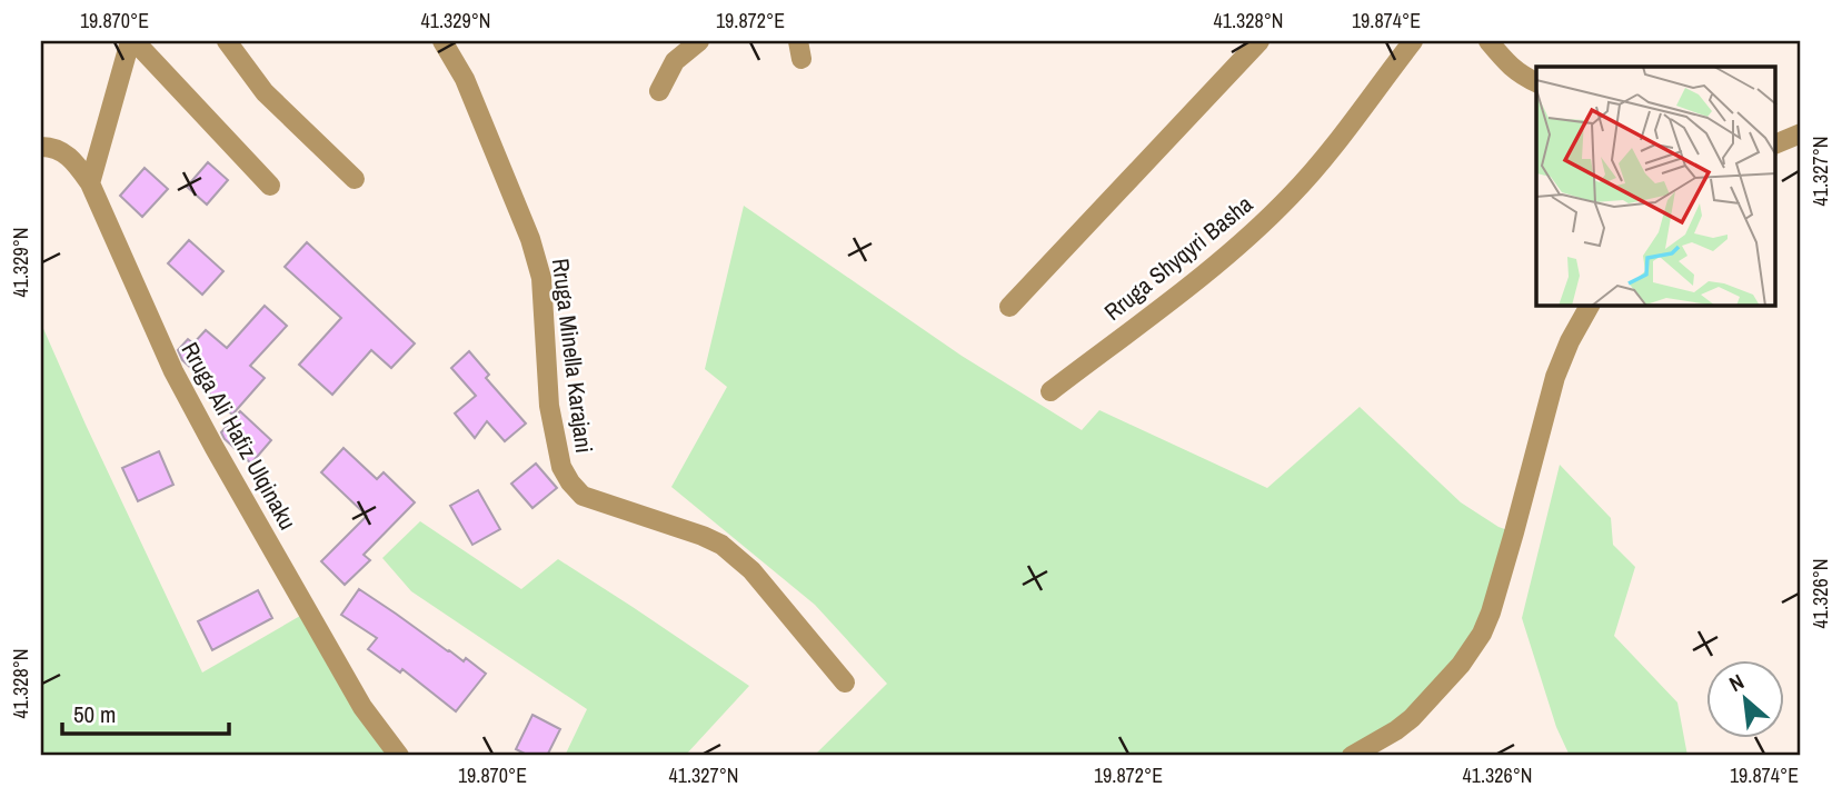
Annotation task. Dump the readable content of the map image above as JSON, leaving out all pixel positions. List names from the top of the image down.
{
  "streets": {
    "street": ["Rruga Shyqyri Basha", "Rruga Minella Karajani", "Rruga Ali Hafiz Ulqinaku"]
  },
  "scale_bar": "50 m",
  "north": "top left",
  "coordinates": [
    "19.870°E",
    "41.329°N",
    "19.872°E",
    "41.328°N",
    "19.874°E",
    "41.327°N",
    "41.326°N"
  ]
}
